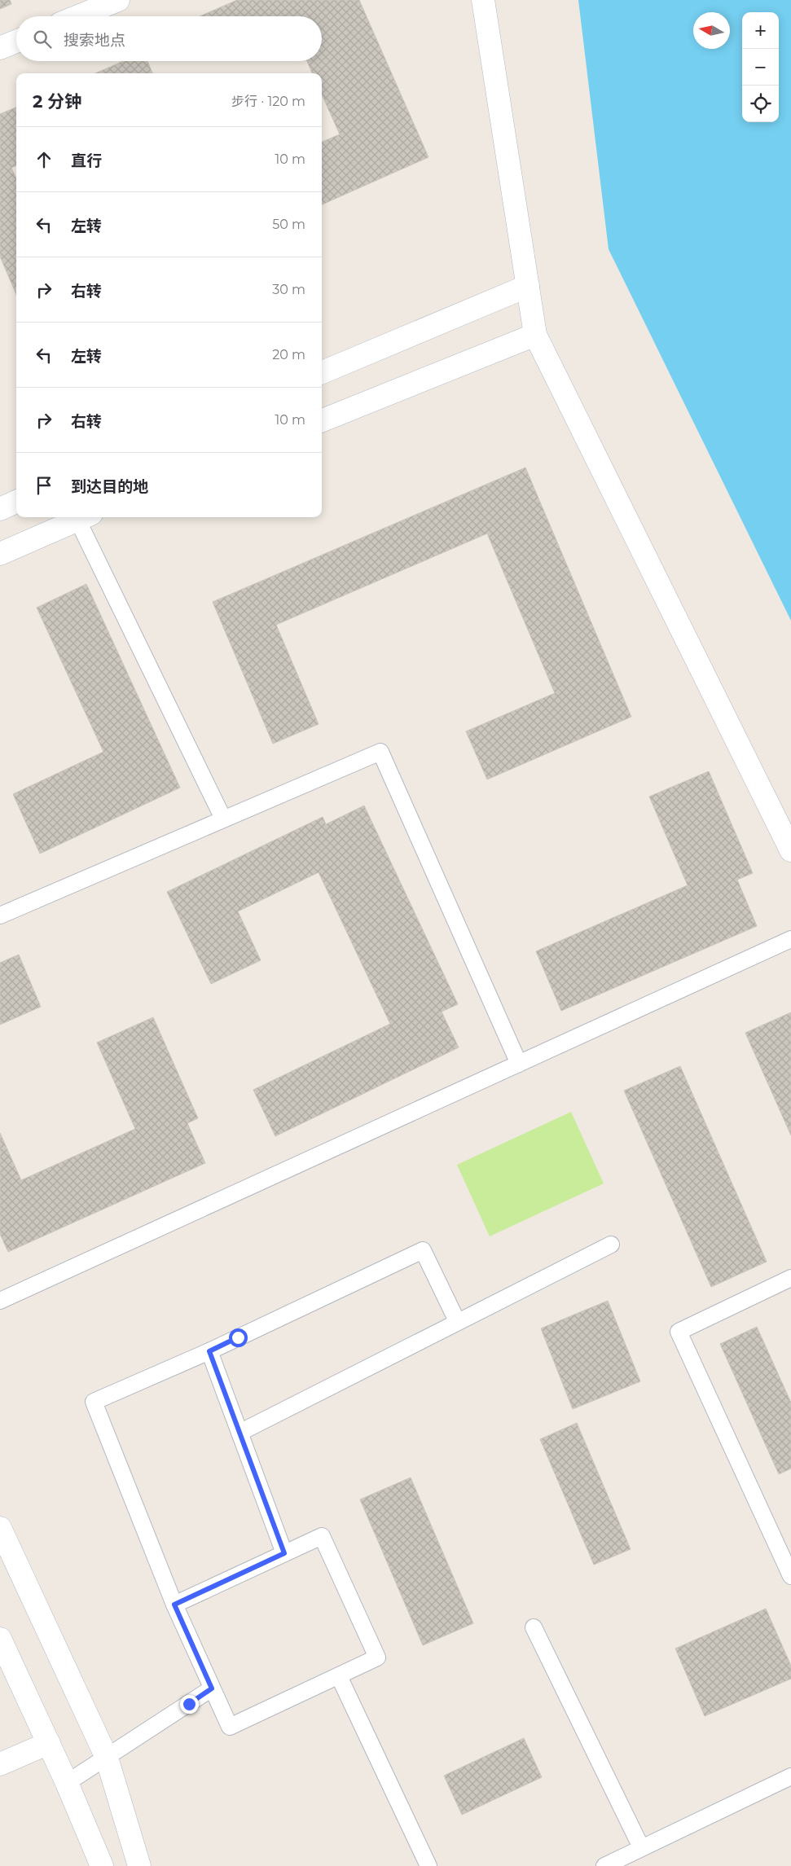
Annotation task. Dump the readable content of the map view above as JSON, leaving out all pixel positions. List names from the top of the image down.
{
  "north": "left",
  "page": {
    "map_buttons": ["+", "−"],
    "search": "搜索地点",
    "heading": ["2 分钟", "步行 · 120 m"],
    "list": [
      ["直行", "10 m"],
      ["左转", "50 m"],
      ["右转", "30 m"],
      ["左转", "20 m"],
      ["右转", "10 m"],
      "到达目的地"
    ]
  }
}
